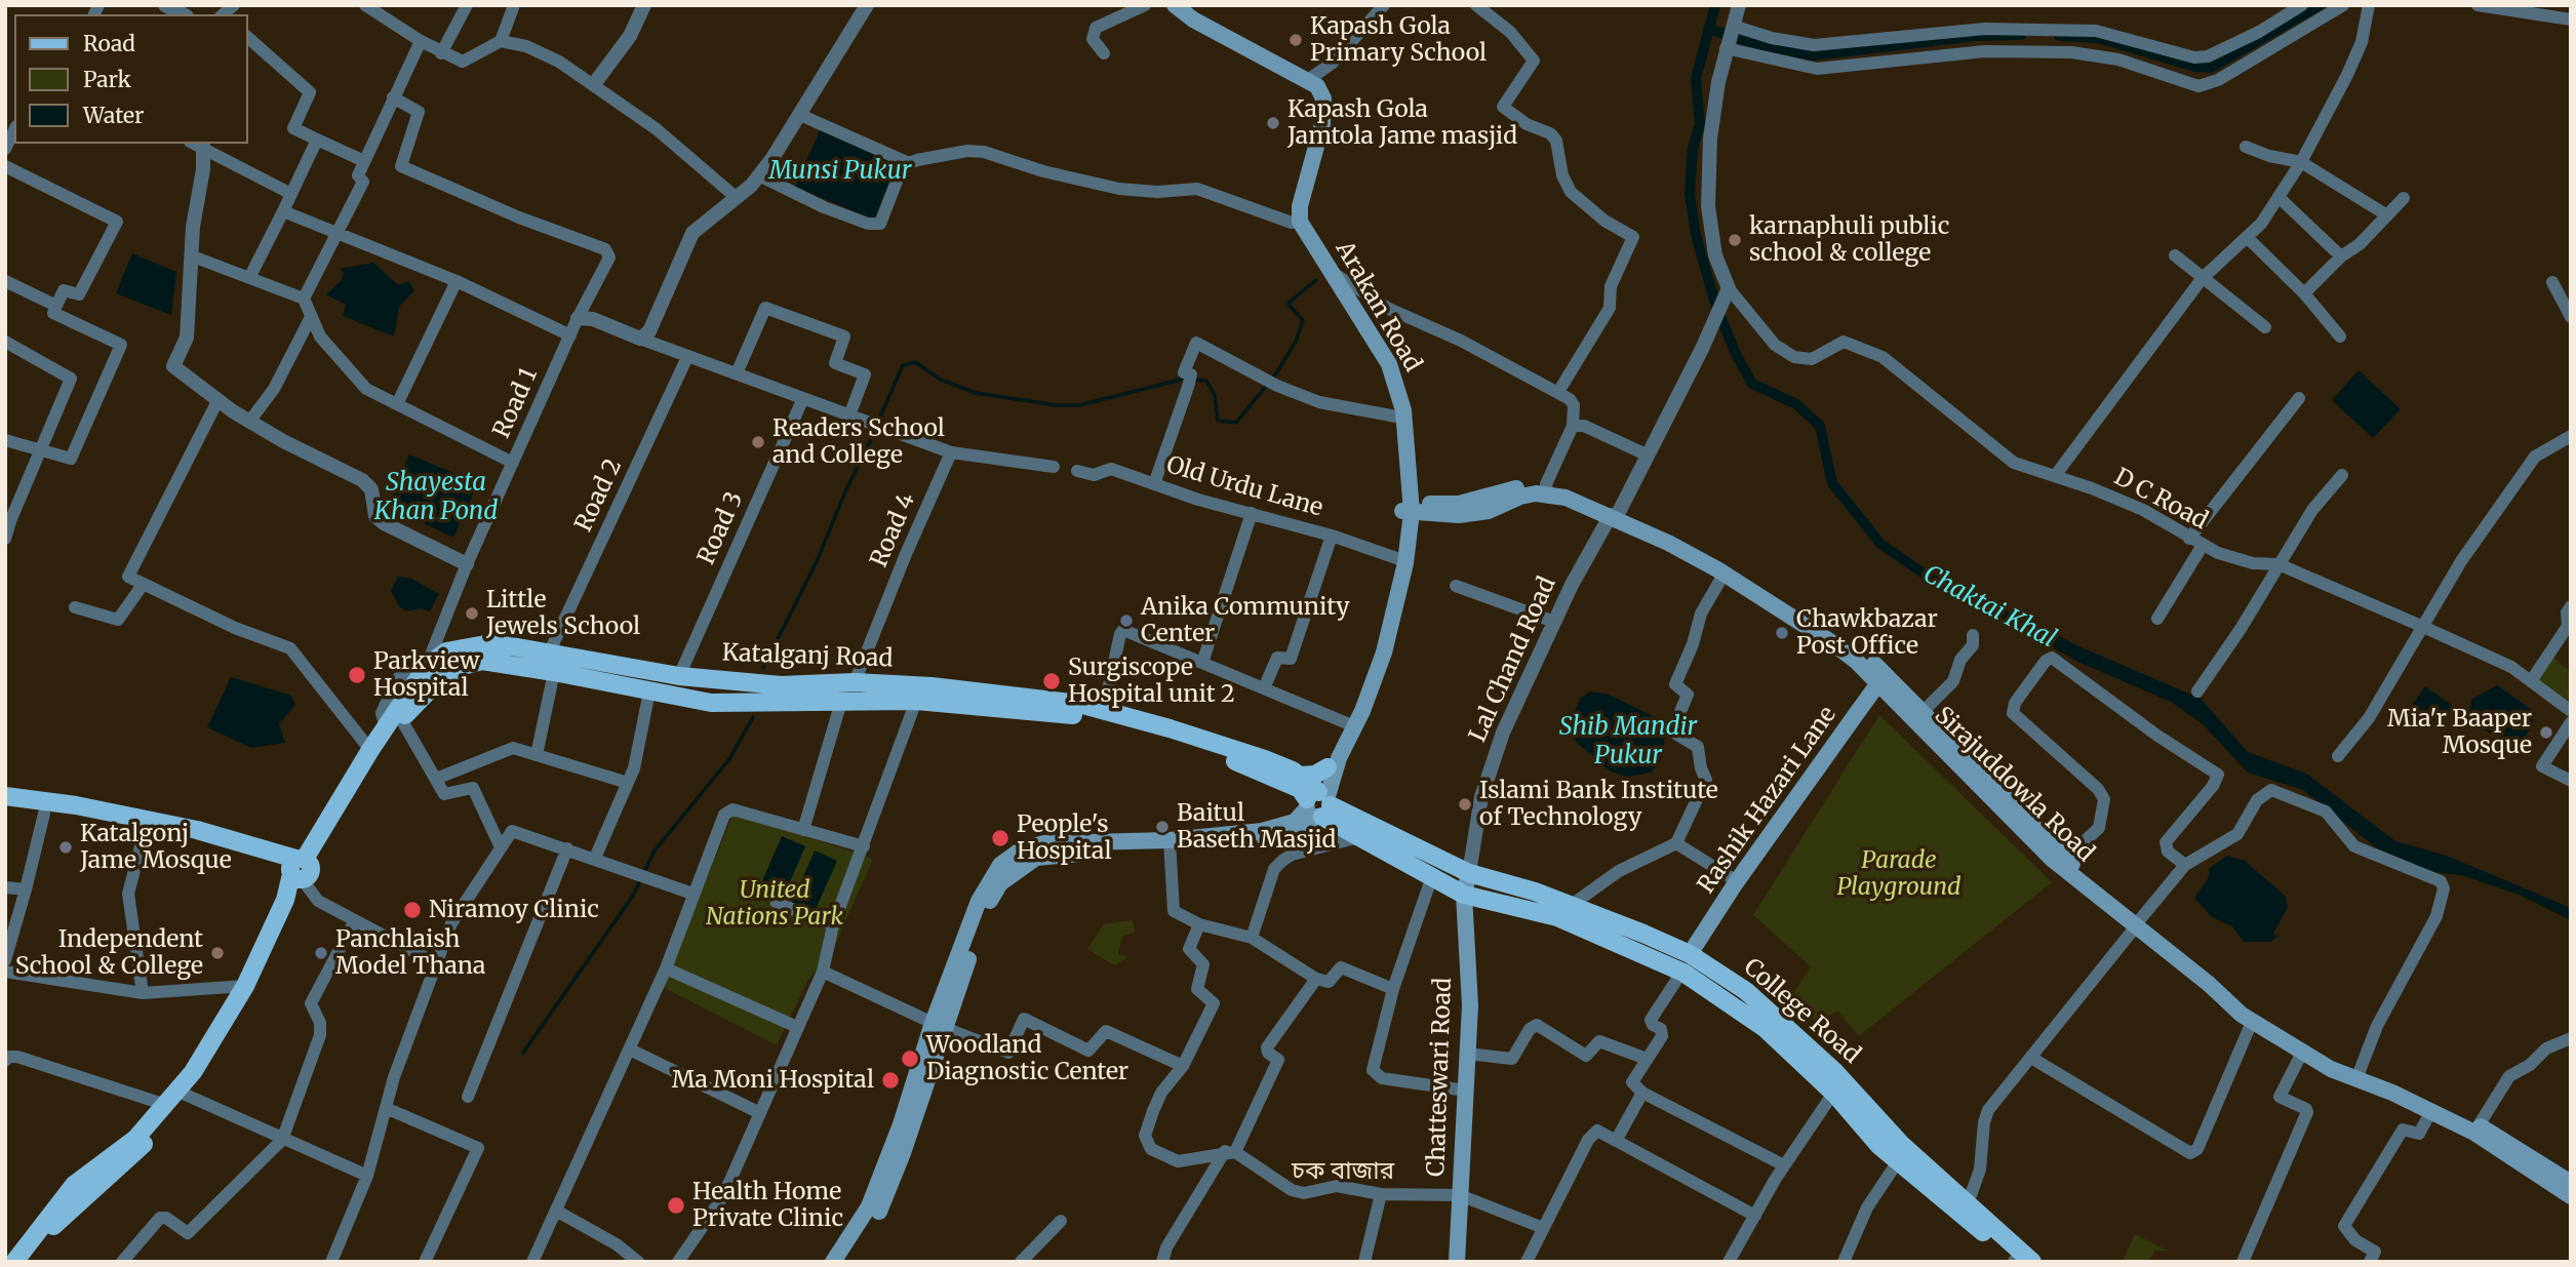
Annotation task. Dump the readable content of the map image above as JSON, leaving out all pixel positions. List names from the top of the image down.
{
  "streets": {
    "main road": [
      "Arakan Road",
      "Katalganj Road",
      "Sirajuddowla Road",
      "Rashik Hazari Lane",
      "College Road",
      "Chatteswari Road"
    ],
    "street": [
      "Road 1",
      "Old Urdu Lane",
      "Road 2",
      "D C Road",
      "Road 3",
      "Road 4",
      "Lal Chand Road"
    ]
  },
  "crossings": [
    ["Arakan Road", "Old Urdu Lane"],
    ["Arakan Road", "Katalganj Road"],
    ["Arakan Road", "Sirajuddowla Road"],
    ["Arakan Road", "College Road"],
    ["Road 1", "Katalganj Road"],
    ["Road 2", "Katalganj Road"],
    ["Road 3", "Katalganj Road"],
    ["Road 4", "Katalganj Road"],
    ["Katalganj Road", "College Road"],
    ["Lal Chand Road", "Sirajuddowla Road"],
    ["Lal Chand Road", "College Road"],
    ["Lal Chand Road", "Chatteswari Road"],
    ["Sirajuddowla Road", "Rashik Hazari Lane"],
    ["Rashik Hazari Lane", "College Road"],
    ["College Road", "Chatteswari Road"]
  ],
  "districts": ["চক বাজার"],
  "water": [
    "Munsi Pukur",
    "Shayesta Khan Pond",
    "Chaktai Khal",
    "Shib Mandir Pukur"
  ],
  "parks": ["Parade Playground", "United Nations Park"],
  "places": [
    "Kapash Gola Primary School",
    "Kapash Gola Jamtola Jame masjid",
    "karnaphuli public school & college",
    "Readers School and College",
    "Little Jewels School",
    "Anika Community Center",
    "Chawkbazar Post Office",
    "Parkview Hospital",
    "Surgiscope Hospital unit 2",
    "Mia'r Baaper Mosque",
    "Islami Bank Institute of Technology",
    "Baitul Baseth Masjid",
    "People's Hospital",
    "Katalgonj Jame Mosque",
    "Niramoy Clinic",
    "Independent School & College",
    "Panchlaish Model Thana",
    "Woodland Diagnostic Center",
    "Ma Moni Hospital",
    "Health Home Private Clinic"
  ],
  "legend": ["Road", "Park", "Water"]
}
